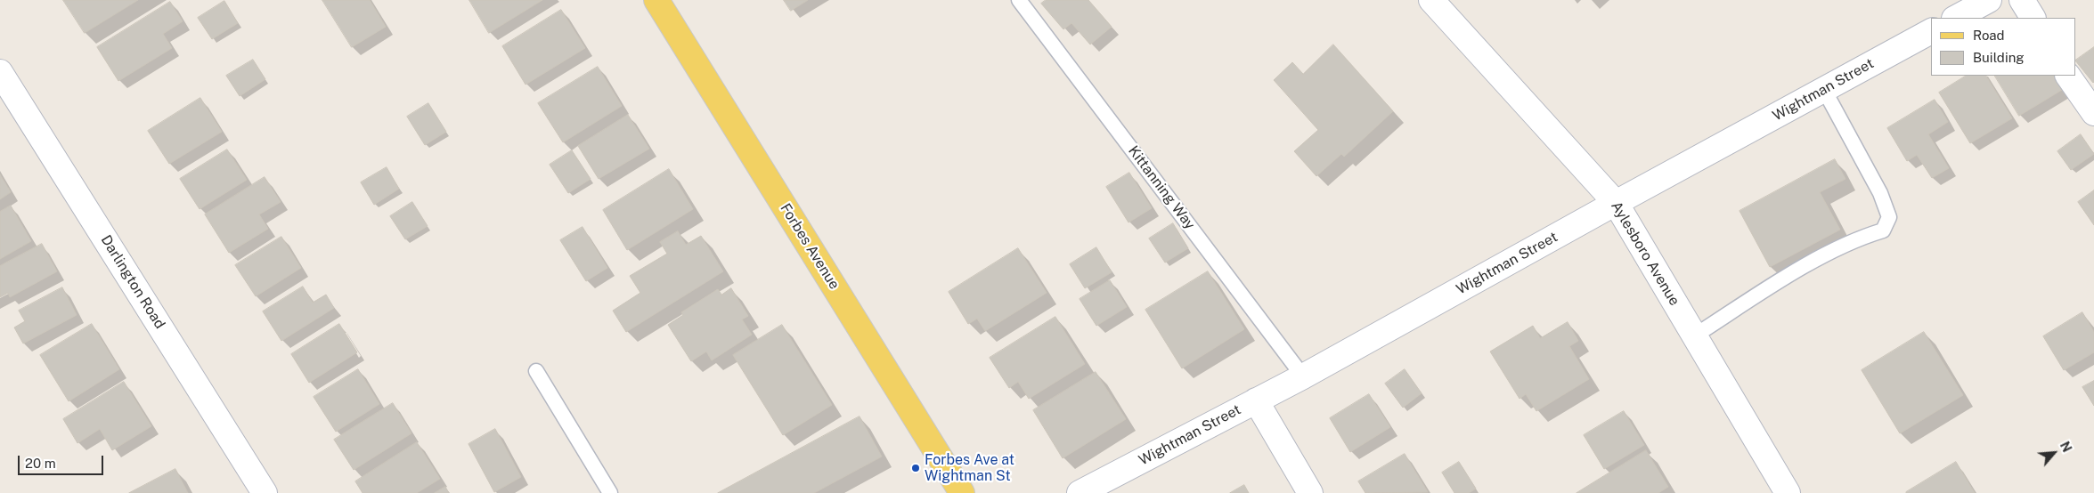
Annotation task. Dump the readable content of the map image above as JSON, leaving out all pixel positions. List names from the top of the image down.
{
  "streets": {
    "main road": ["Forbes Avenue"],
    "street": ["Wightman Street", "Aylesboro Avenue", "Darlington Road"],
    "lane": ["Kittanning Way"]
  },
  "crossings": [
    ["Wightman Street", "Kittanning Way"],
    ["Wightman Street", "Aylesboro Avenue"]
  ],
  "places": ["Forbes Ave at Wightman St"],
  "legend": ["Road", "Building"],
  "scale_bar": "20 m",
  "north": "top right"
}
